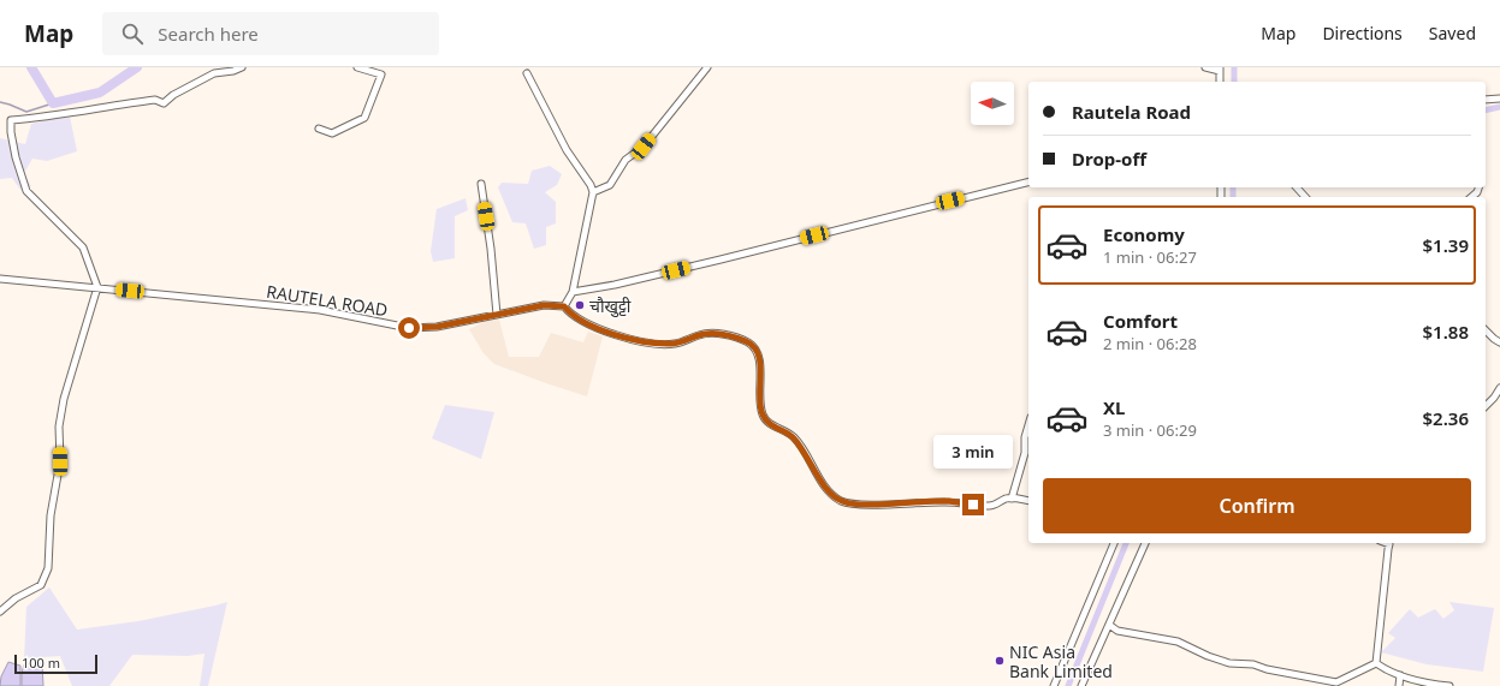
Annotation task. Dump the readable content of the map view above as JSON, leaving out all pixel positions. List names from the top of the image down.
{
  "streets": {
    "street": ["RAUTELA ROAD"]
  },
  "places": ["चौखुट्टी", "NIC Asia Bank Limited"],
  "scale_bar": "100 m",
  "north": "left",
  "page": {
    "header": "Map",
    "search": "Search here",
    "nav": ["Map", "Directions", "Saved"],
    "banner": ["Rautela Road", "Drop-off"],
    "list": [
      {
        "name": "Economy",
        "note": "1 min · 06:27",
        "value": "$1.39"
      },
      {
        "name": "Comfort",
        "note": "2 min · 06:28",
        "value": "$1.88"
      },
      {
        "name": "XL",
        "note": "3 min · 06:29",
        "value": "$2.36"
      }
    ],
    "bubble": "3 min",
    "buttons": "Confirm",
    "scale": "100 m"
  }
}
